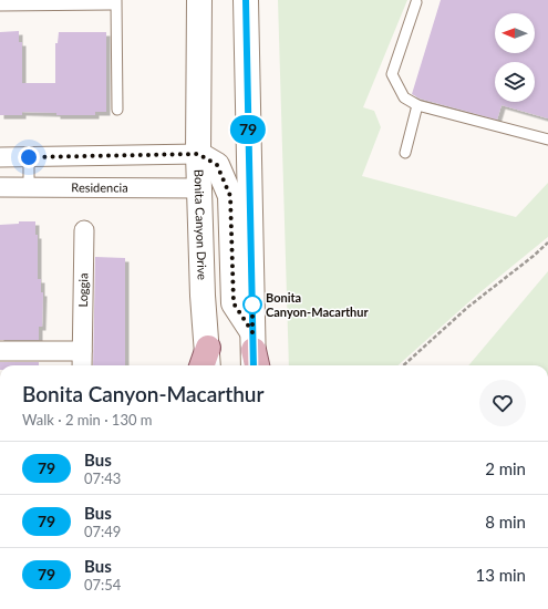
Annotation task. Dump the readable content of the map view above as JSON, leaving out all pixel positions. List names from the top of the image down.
{
  "streets": {
    "main road": ["Bonita Canyon Drive"],
    "street": ["Residencia", "Loggia"]
  },
  "crossings": [
    ["Residencia", "Bonita Canyon Drive"]
  ],
  "places": ["Bonita Canyon-Macarthur"],
  "lines": ["bus line 79"],
  "north": "left",
  "page": {
    "on_map": "79",
    "heading": ["Bonita Canyon-Macarthur", "Walk · 2 min · 130 m"],
    "list": [
      {
        "mark": "79",
        "name": "Bus",
        "note": "07:43",
        "value": "2 min"
      },
      {
        "mark": "79",
        "name": "Bus",
        "note": "07:49",
        "value": "8 min"
      },
      {
        "mark": "79",
        "name": "Bus",
        "note": "07:54",
        "value": "13 min"
      }
    ]
  }
}
